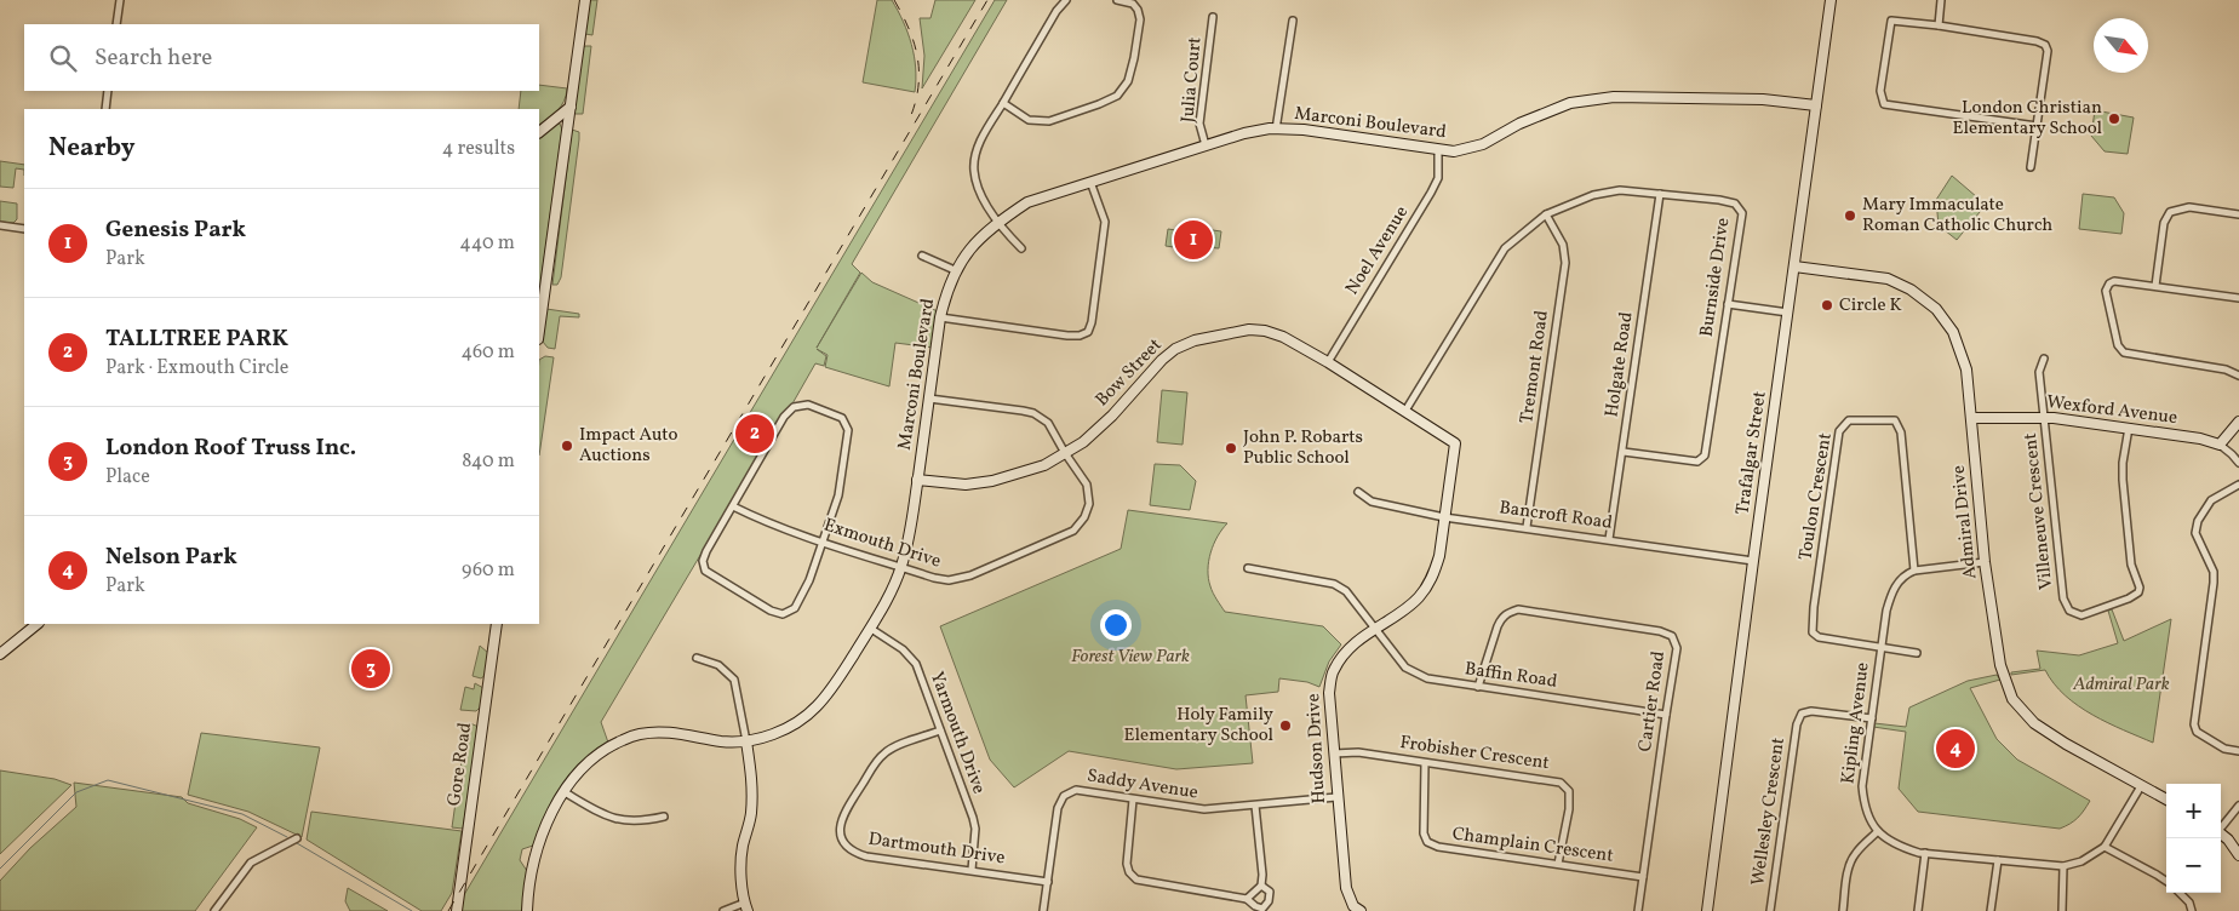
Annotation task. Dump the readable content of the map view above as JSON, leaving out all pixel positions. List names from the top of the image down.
{
  "streets": {
    "street": [
      "Julia Court",
      "Marconi Boulevard",
      "Noel Avenue",
      "Burnside Drive",
      "Holgate Road",
      "Tremont Road",
      "Bow Street",
      "Wexford Avenue",
      "Trafalgar Street",
      "Toulon Crescent",
      "Villeneuve Crescent",
      "Bancroft Road",
      "Admiral Drive",
      "Exmouth Drive",
      "Baffin Road",
      "Cartier Road",
      "Kipling Avenue",
      "Yarmouth Drive",
      "Hudson Drive",
      "Frobisher Crescent",
      "Gore Road",
      "Saddy Avenue",
      "Wellesley Crescent",
      "Champlain Crescent",
      "Dartmouth Drive"
    ]
  },
  "crossings": [
    ["Julia Court", "Marconi Boulevard"],
    ["Marconi Boulevard", "Noel Avenue"],
    ["Marconi Boulevard", "Bow Street"],
    ["Marconi Boulevard", "Trafalgar Street"],
    ["Marconi Boulevard", "Exmouth Drive"],
    ["Marconi Boulevard", "Yarmouth Drive"],
    ["Noel Avenue", "Bow Street"],
    ["Burnside Drive", "Holgate Road"],
    ["Burnside Drive", "Tremont Road"],
    ["Burnside Drive", "Bow Street"],
    ["Holgate Road", "Bancroft Road"],
    ["Tremont Road", "Bancroft Road"],
    ["Bow Street", "Bancroft Road"],
    ["Bow Street", "Exmouth Drive"],
    ["Bow Street", "Hudson Drive"],
    ["Wexford Avenue", "Villeneuve Crescent"],
    ["Wexford Avenue", "Admiral Drive"],
    ["Trafalgar Street", "Bancroft Road"],
    ["Trafalgar Street", "Admiral Drive"],
    ["Toulon Crescent", "Kipling Avenue"],
    ["Bancroft Road", "Hudson Drive"],
    ["Admiral Drive", "Kipling Avenue"],
    ["Baffin Road", "Cartier Road"],
    ["Baffin Road", "Hudson Drive"],
    ["Cartier Road", "Champlain Crescent"],
    ["Kipling Avenue", "Wellesley Crescent"],
    ["Yarmouth Drive", "Dartmouth Drive"],
    ["Hudson Drive", "Frobisher Crescent"],
    ["Hudson Drive", "Saddy Avenue"],
    ["Frobisher Crescent", "Champlain Crescent"],
    ["Saddy Avenue", "Dartmouth Drive"]
  ],
  "parks": ["Forest View Park", "Admiral Park"],
  "places": [
    "London Christian Elementary School",
    "Mary Immaculate Roman Catholic Church",
    "Circle K",
    "Impact Auto Auctions",
    "John P. Robarts Public School",
    "Holy Family Elementary School"
  ],
  "north": "bottom right",
  "page": {
    "search": "Search here",
    "heading": ["Nearby", "4 results"],
    "list": [
      {
        "mark": "1",
        "name": "Genesis Park",
        "note": "Park",
        "value": "440 m"
      },
      {
        "mark": "2",
        "name": "TALLTREE PARK",
        "note": "Park · Exmouth Circle",
        "value": "460 m"
      },
      {
        "mark": "3",
        "name": "London Roof Truss Inc.",
        "note": "Place",
        "value": "840 m"
      },
      {
        "mark": "4",
        "name": "Nelson Park",
        "note": "Park",
        "value": "960 m"
      }
    ],
    "pins": [
      "1",
      "2",
      "3",
      "4"
    ],
    "map_buttons": ["+", "−"]
  }
}
